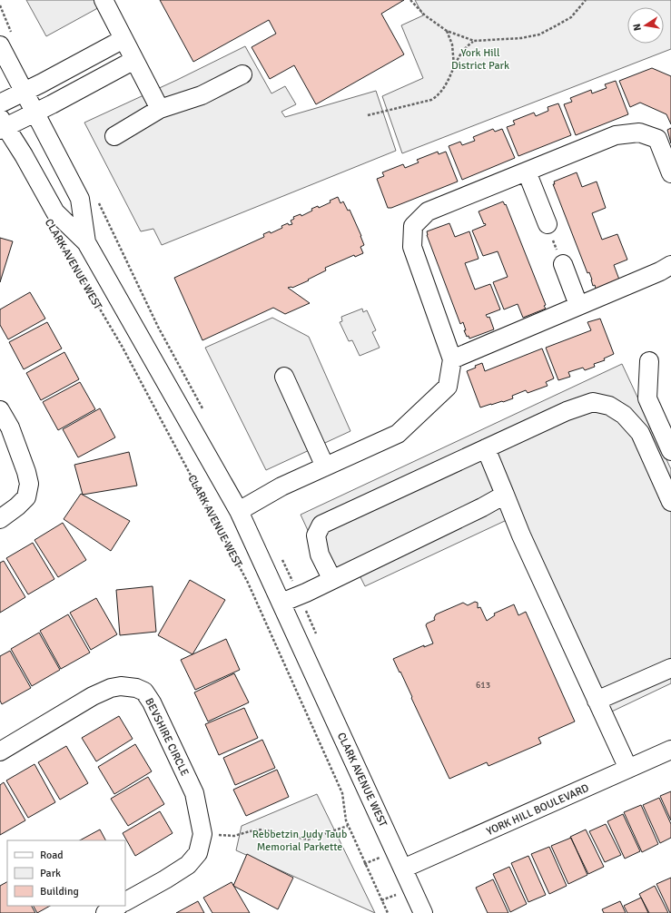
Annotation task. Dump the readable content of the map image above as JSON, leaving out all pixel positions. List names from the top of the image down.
{
  "streets": {
    "street": ["CLARK AVENUE WEST", "BEVSHIRE CIRCLE", "YORK HILL BOULEVARD"]
  },
  "crossings": [
    ["CLARK AVENUE WEST", "YORK HILL BOULEVARD"]
  ],
  "parks": ["York Hill District Park", "Rebbetzin Judy Taub Memorial Parkette"],
  "house_numbers": ["613"],
  "legend": ["Road", "Park", "Building"],
  "north": "left"
}
